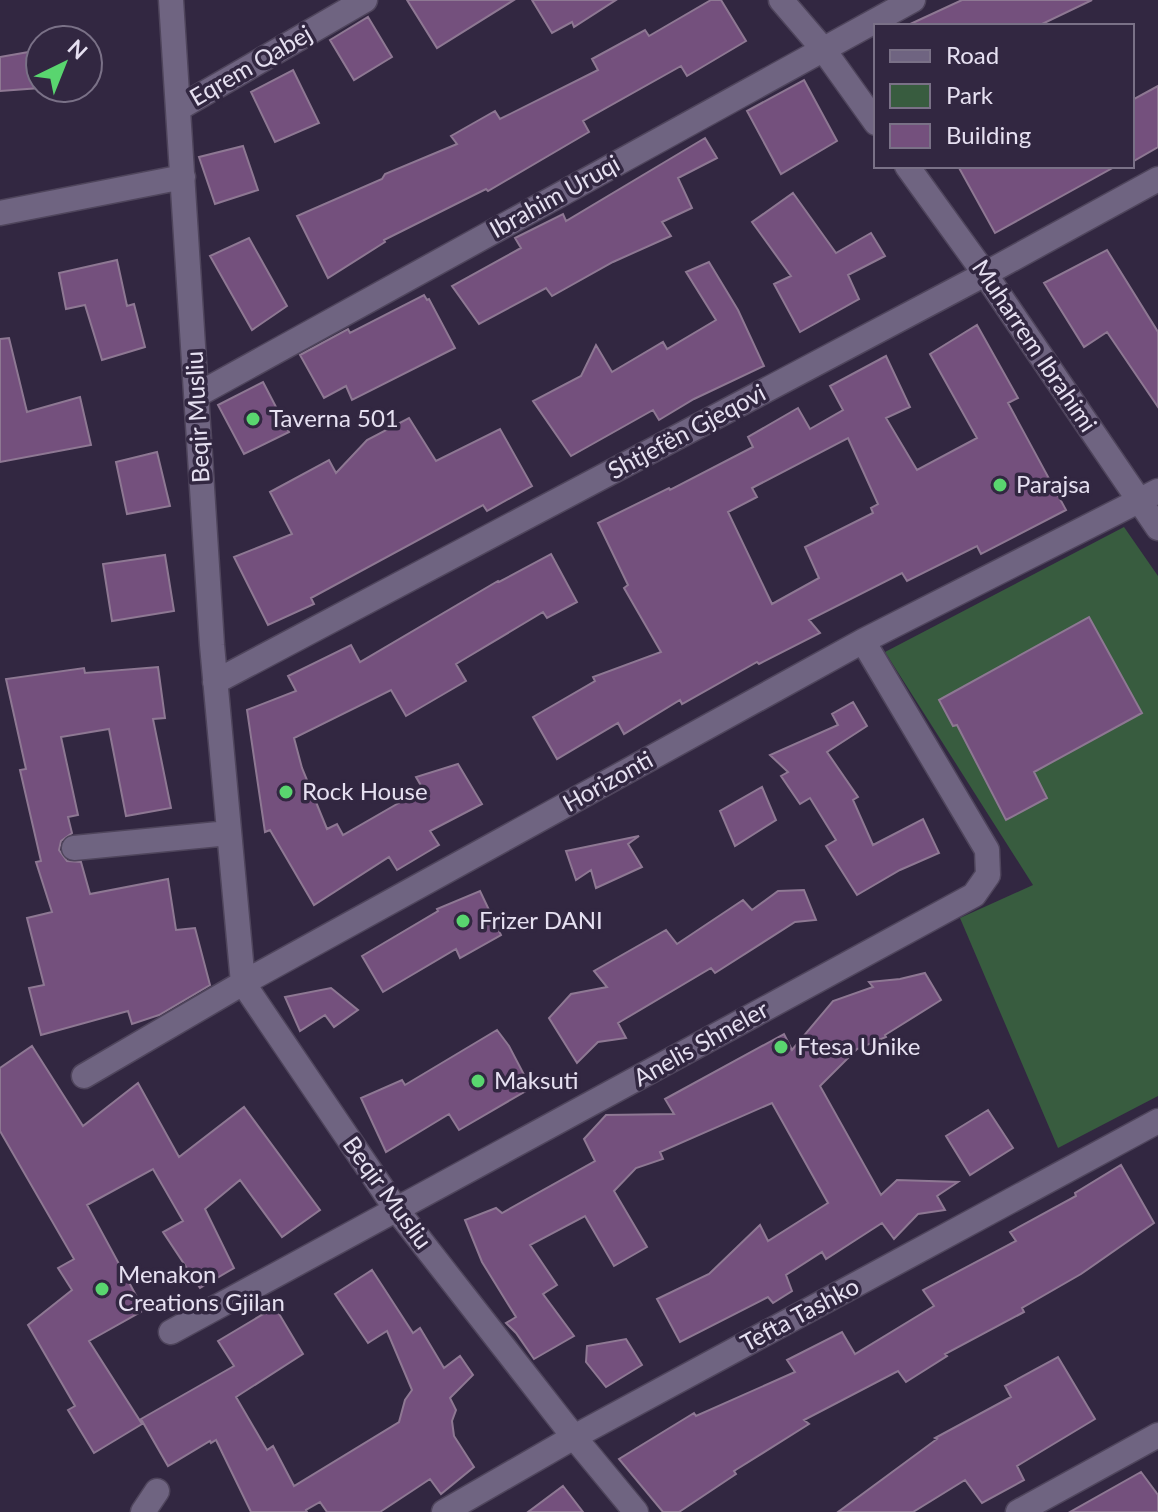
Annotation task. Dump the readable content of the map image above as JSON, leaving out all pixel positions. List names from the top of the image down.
{
  "streets": {
    "street": [
      "Eqrem Qabej",
      "Ibrahim Uruqi",
      "Muharrem Ibrahimi",
      "Beqir Musliu",
      "Shtjefën Gjeqovi",
      "Horizonti",
      "Anelis Shneler",
      "Tefta Tashko"
    ]
  },
  "crossings": [
    ["Eqrem Qabej", "Beqir Musliu"],
    ["Ibrahim Uruqi", "Beqir Musliu"],
    ["Muharrem Ibrahimi", "Shtjefën Gjeqovi"],
    ["Muharrem Ibrahimi", "Horizonti"],
    ["Beqir Musliu", "Shtjefën Gjeqovi"],
    ["Beqir Musliu", "Horizonti"],
    ["Beqir Musliu", "Anelis Shneler"],
    ["Beqir Musliu", "Tefta Tashko"],
    ["Horizonti", "Anelis Shneler"]
  ],
  "places": [
    "Taverna 501",
    "Parajsa",
    "Rock House",
    "Frizer DANI",
    "Ftesa Unike",
    "Maksuti",
    "Menakon Creations Gjilan"
  ],
  "legend": ["Road", "Park", "Building"],
  "north": "top right"
}
